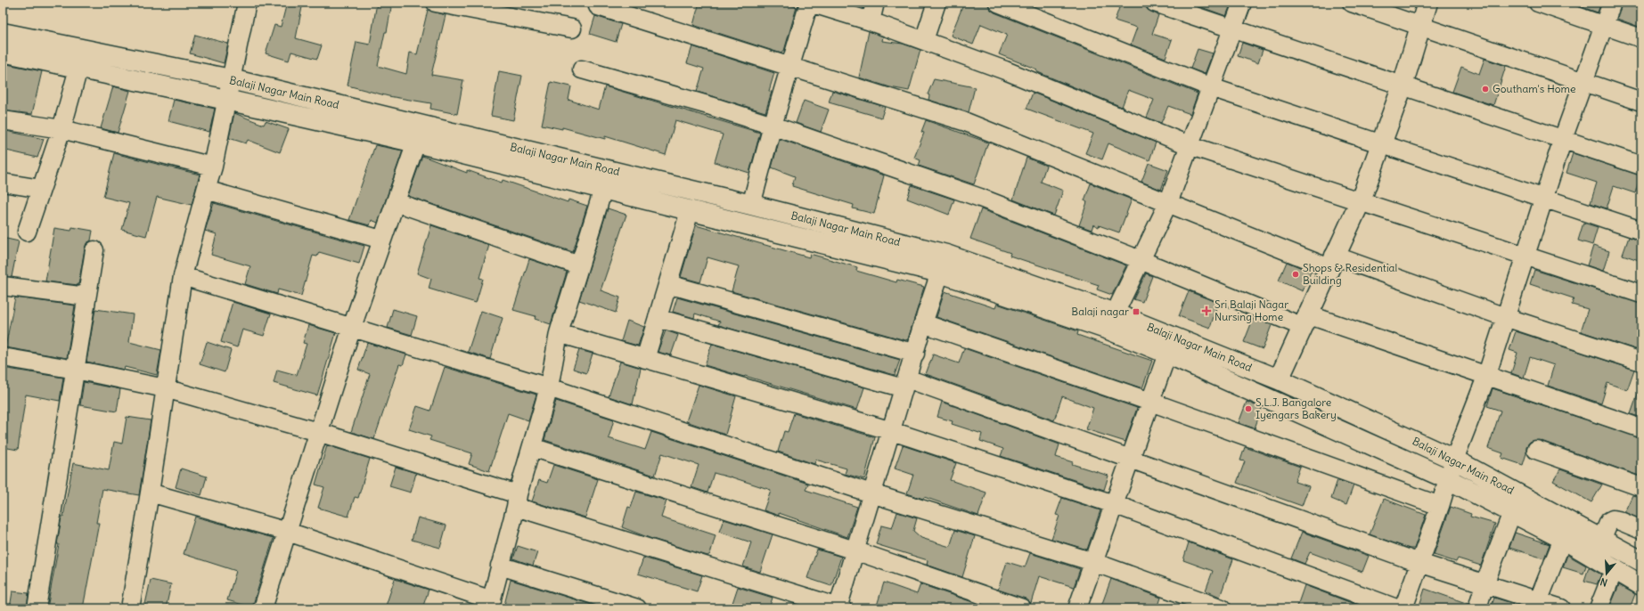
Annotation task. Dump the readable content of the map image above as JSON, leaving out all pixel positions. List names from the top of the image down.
{
  "streets": {
    "street": ["Balaji Nagar Main Road"]
  },
  "places": {
    "other": ["Goutham's Home", "Shops & Residential Building", "S.L.J. Bangalore Iyengars Bakery"],
    "health": ["Sri Balaji Nagar Nursing Home"],
    "transit": ["Balaji nagar"]
  },
  "north": "bottom"
}
